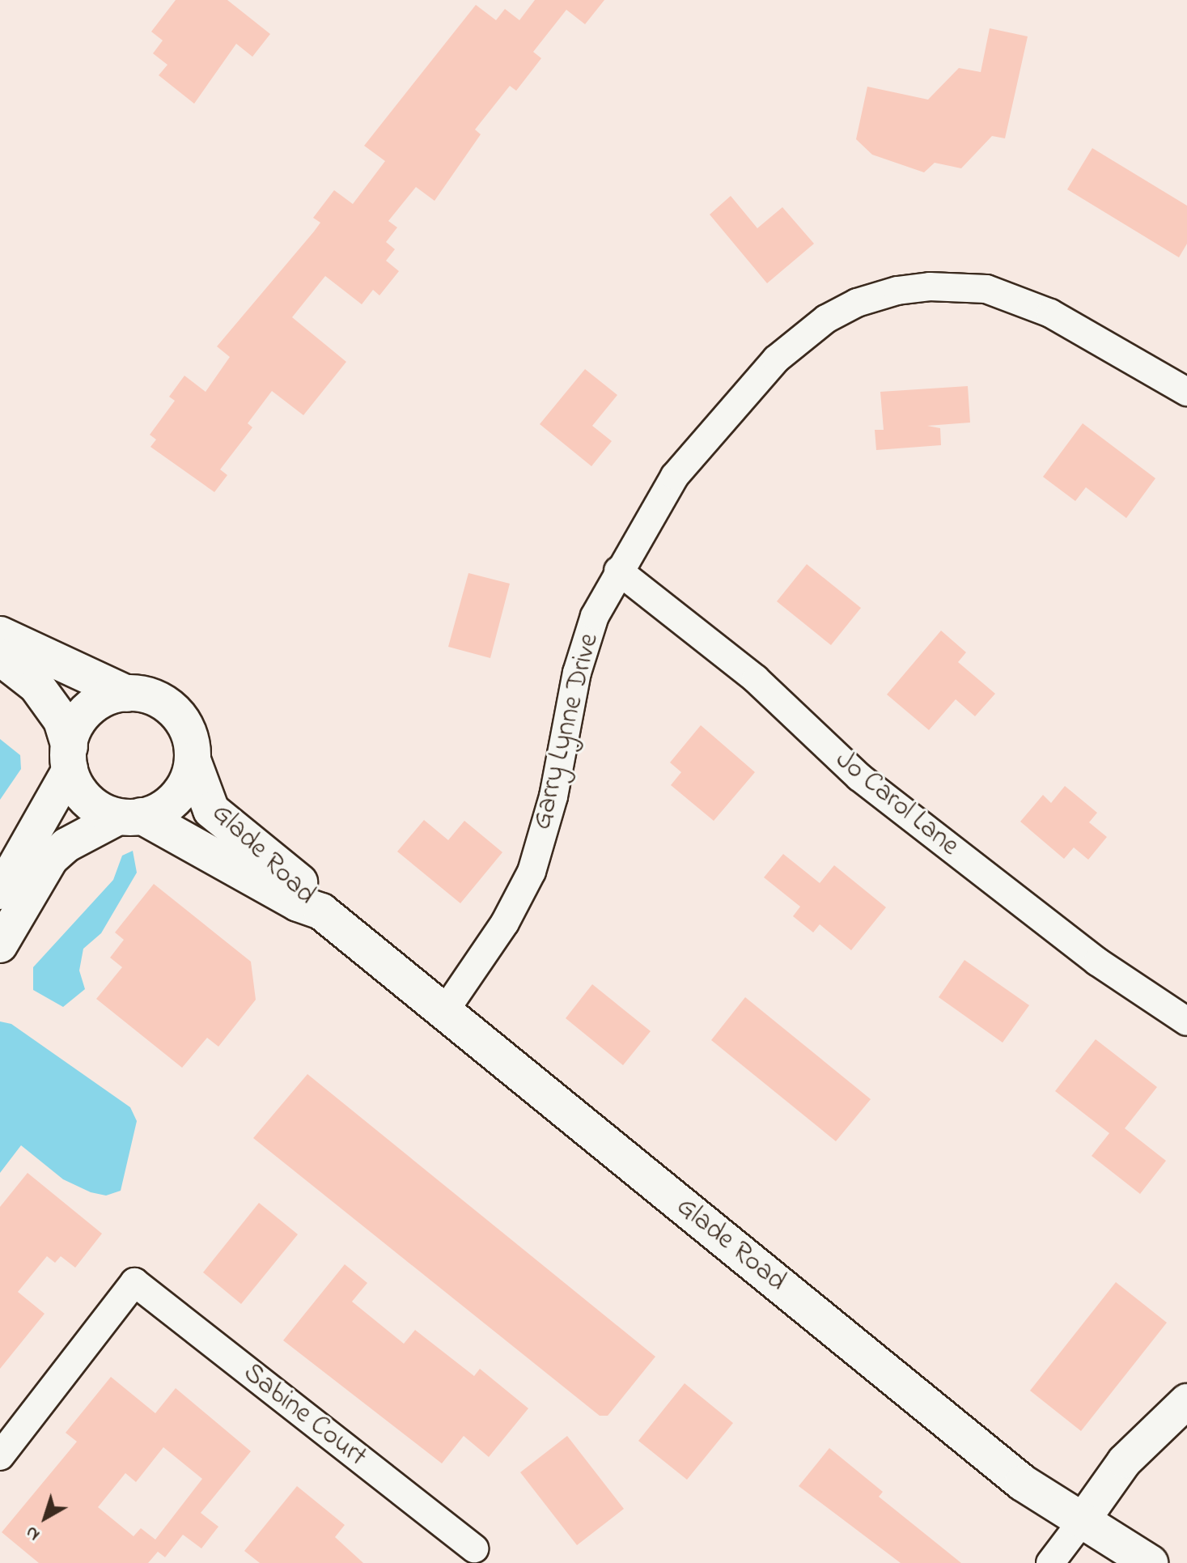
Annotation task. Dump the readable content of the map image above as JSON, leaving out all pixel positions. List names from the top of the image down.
{
  "streets": {
    "main road": ["Glade Road"],
    "street": ["Garry Lynne Drive", "Jo Carol Lane", "Sabine Court"]
  },
  "crossings": [
    ["Garry Lynne Drive", "Jo Carol Lane"],
    ["Garry Lynne Drive", "Glade Road"]
  ],
  "north": "bottom left"
}
